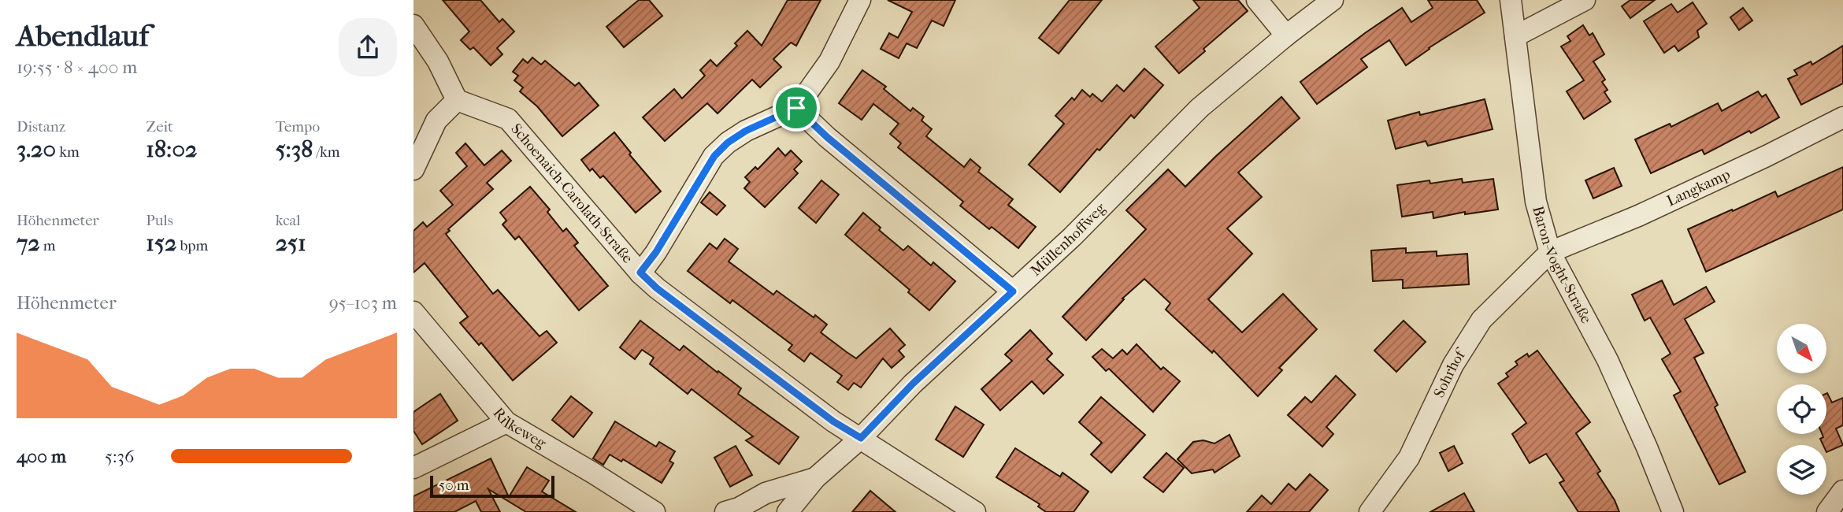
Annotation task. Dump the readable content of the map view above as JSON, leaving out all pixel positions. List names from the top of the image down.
{
  "streets": {
    "street": [
      "Langkamp",
      "Schoenaich-Carolath-Straße",
      "Müllenhoffweg",
      "Baron-Voght-Straße",
      "Sohrhof",
      "Rilkeweg"
    ]
  },
  "crossings": [
    ["Langkamp", "Baron-Voght-Straße"],
    ["Langkamp", "Sohrhof"],
    ["Schoenaich-Carolath-Straße", "Müllenhoffweg"],
    ["Baron-Voght-Straße", "Sohrhof"]
  ],
  "scale_bar": "50 m",
  "north": "bottom right",
  "page": {
    "heading": ["Abendlauf", "19:55 · 8 × 400 m"],
    "stats": [
      ["Distanz", "3.20 km"],
      ["Zeit", "18:02"],
      ["Tempo", "5:38 /km"],
      ["Höhenmeter", "72 m"],
      ["Puls", "152 bpm"],
      ["kcal", "251"]
    ],
    "chart": ["Höhenmeter", "95–103 m"],
    "list": [
      {
        "name": "400 m",
        "note": "5:36"
      }
    ],
    "scale": "50 m"
  }
}
